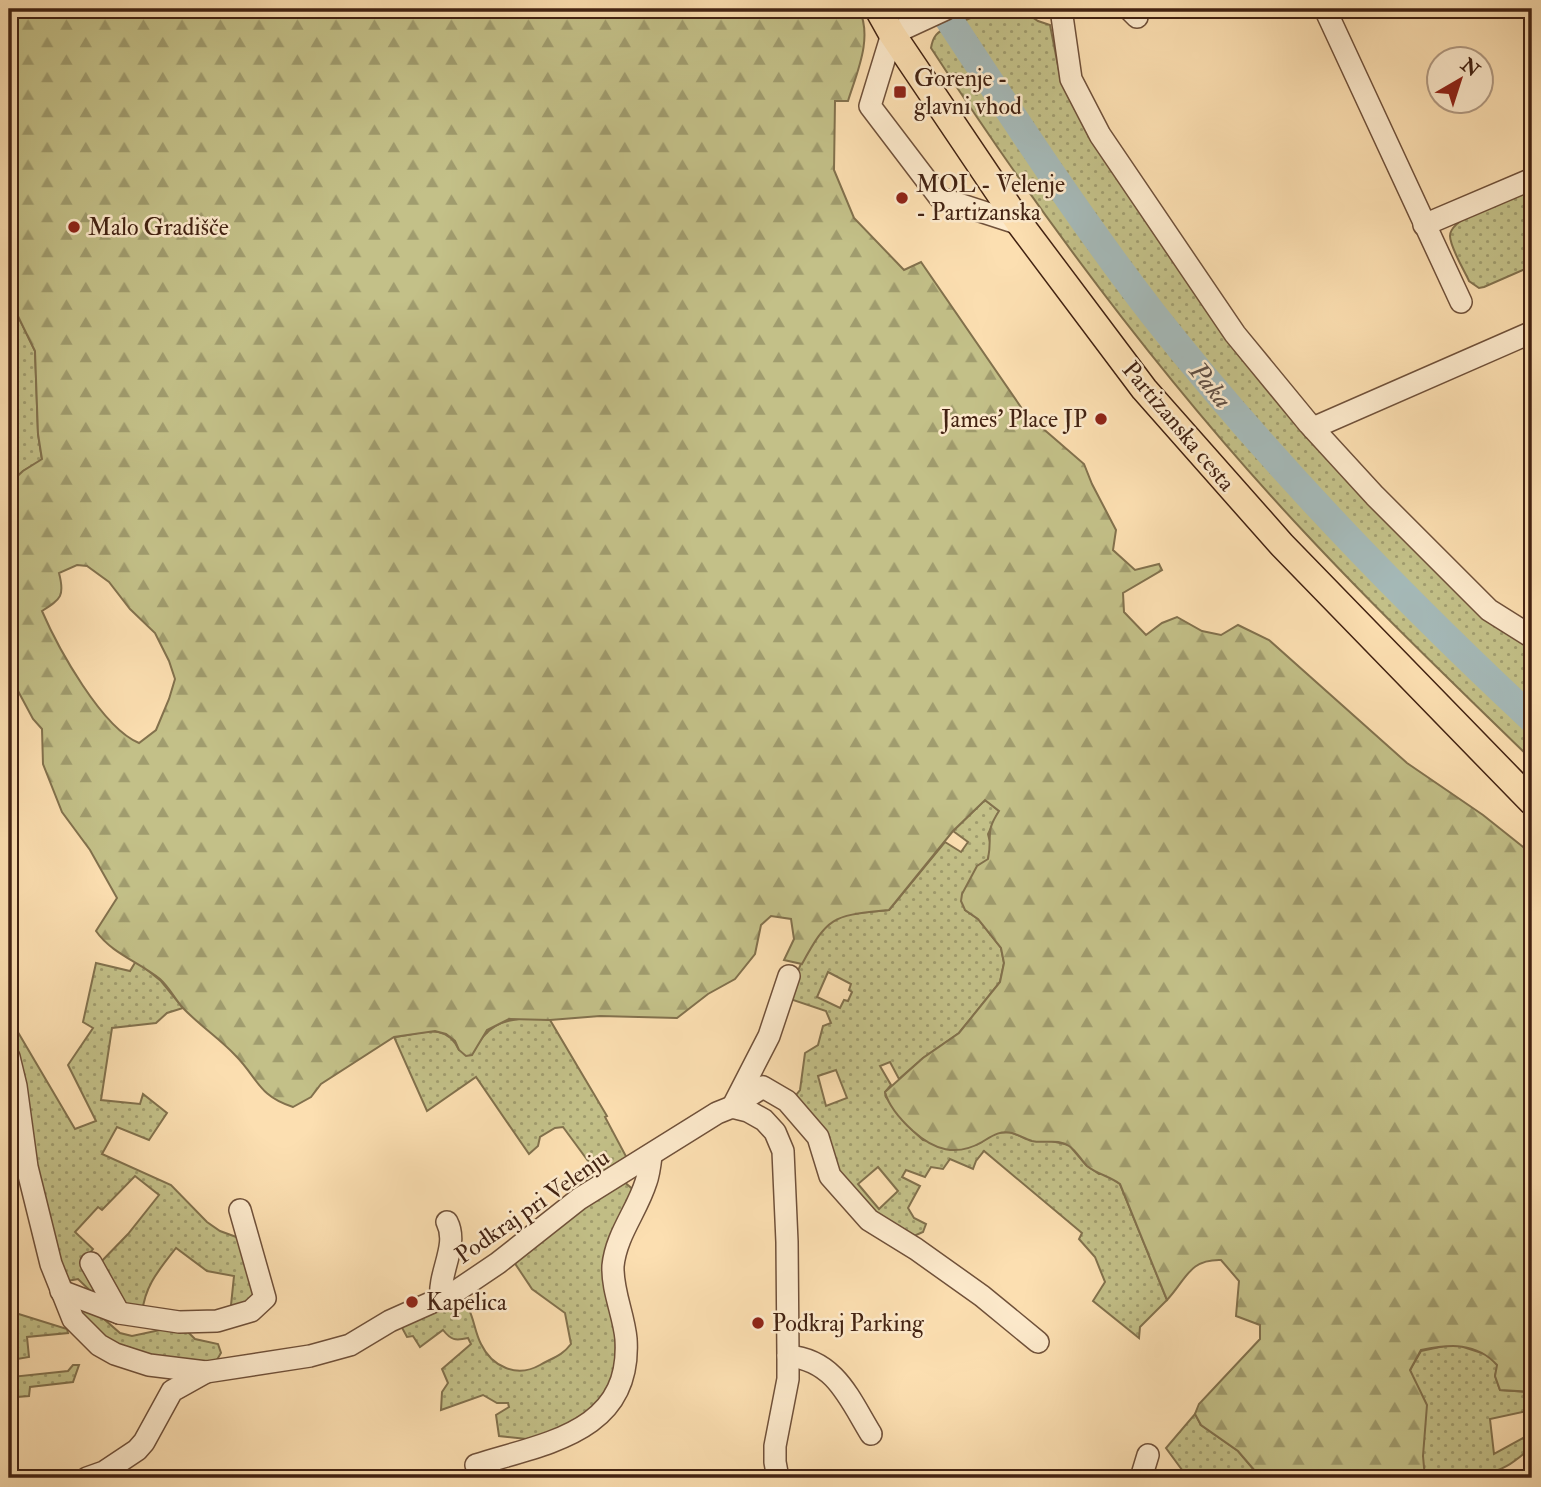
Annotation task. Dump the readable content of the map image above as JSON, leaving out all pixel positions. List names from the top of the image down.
{
  "streets": {
    "main road": ["Partizanska cesta"],
    "street": ["Podkraj pri Velenju"]
  },
  "water": ["Paka"],
  "places": {
    "transit": ["Gorenje - glavni vhod"],
    "other": [
      "MOL - Velenje - Partizanska",
      "Malo Gradišče",
      "James' Place JP",
      "Kapelica",
      "Podkraj Parking"
    ]
  },
  "north": "top right"
}
